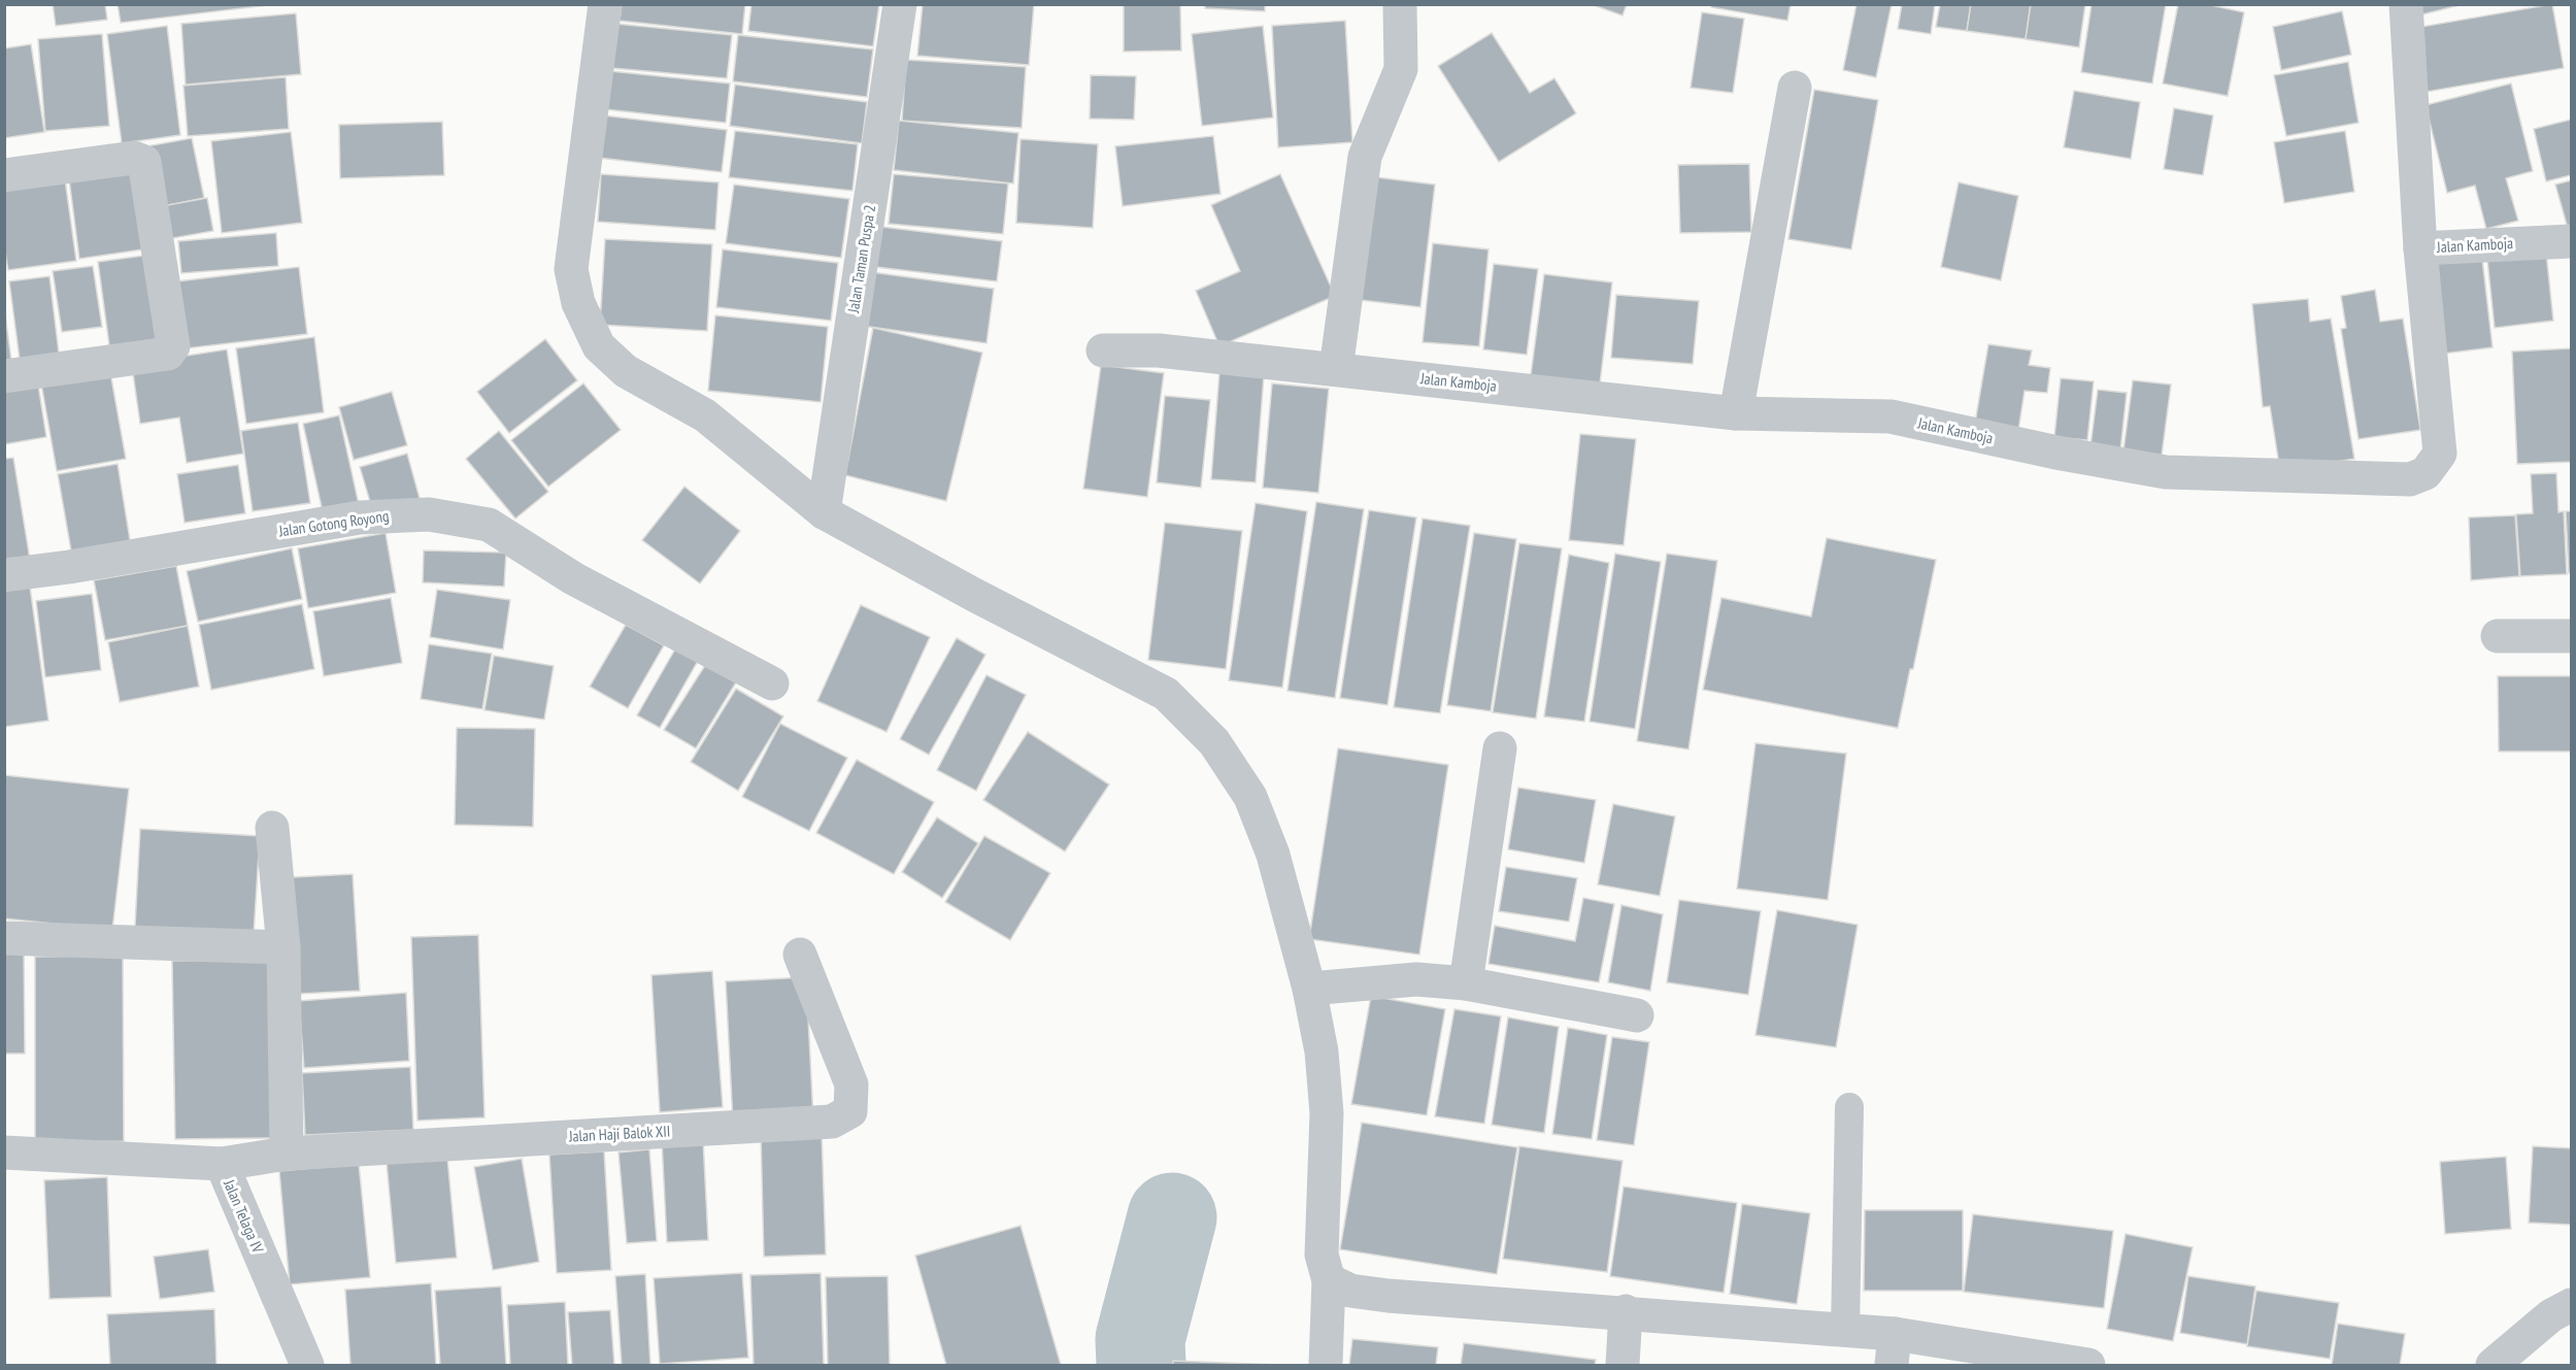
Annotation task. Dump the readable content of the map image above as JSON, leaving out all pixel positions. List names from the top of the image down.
{
  "streets": {
    "street": [
      "Jalan Kamboja",
      "Jalan Taman Puspa 2",
      "Jalan Gotong Royong",
      "Jalan Haji Balok XII",
      "Jalan Telaga IV"
    ]
  },
  "crossings": [
    ["Jalan Haji Balok XII", "Jalan Telaga IV"]
  ]
}
